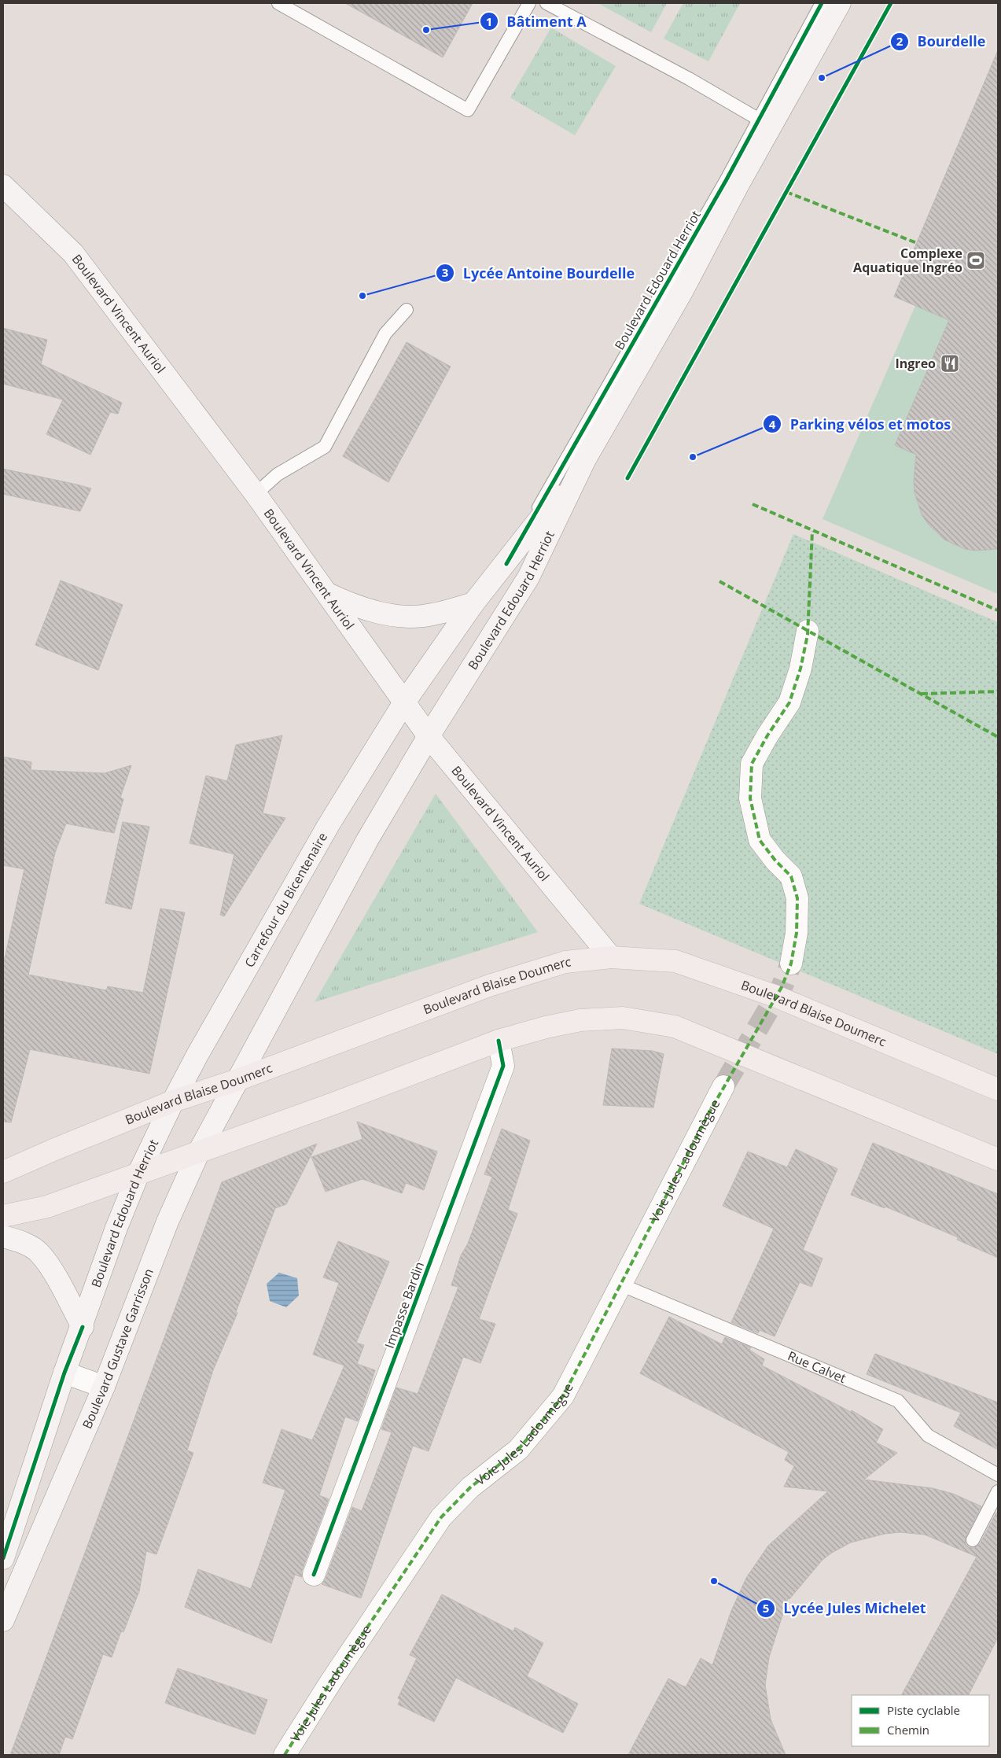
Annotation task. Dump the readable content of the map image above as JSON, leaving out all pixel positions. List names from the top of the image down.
{
  "streets": {
    "main road": [
      "Boulevard Edouard Herriot",
      "Boulevard Vincent Auriol",
      "Carrefour du Bicentenaire",
      "Boulevard Blaise Doumerc",
      "Boulevard Gustave Garrisson"
    ],
    "street": ["Voie Jules Ladoumègue", "Impasse Bardin"],
    "lane": ["Rue Calvet"]
  },
  "crossings": [
    ["Boulevard Edouard Herriot", "Boulevard Vincent Auriol"],
    ["Boulevard Edouard Herriot", "Carrefour du Bicentenaire"],
    ["Boulevard Edouard Herriot", "Boulevard Blaise Doumerc"],
    ["Boulevard Vincent Auriol", "Carrefour du Bicentenaire"],
    ["Boulevard Vincent Auriol", "Boulevard Blaise Doumerc"],
    ["Carrefour du Bicentenaire", "Boulevard Blaise Doumerc"],
    ["Boulevard Blaise Doumerc", "Boulevard Gustave Garrisson"],
    ["Voie Jules Ladoumègue", "Rue Calvet"]
  ],
  "places": {
    "other": [
      "Bâtiment A",
      "Bourdelle",
      "Lycée Antoine Bourdelle",
      "Parking vélos et motos",
      "Lycée Jules Michelet"
    ],
    "sports": ["Complexe Aquatique Ingréo"],
    "restaurant": ["Ingreo"]
  },
  "legend": ["Piste cyclable", "Chemin"]
}
